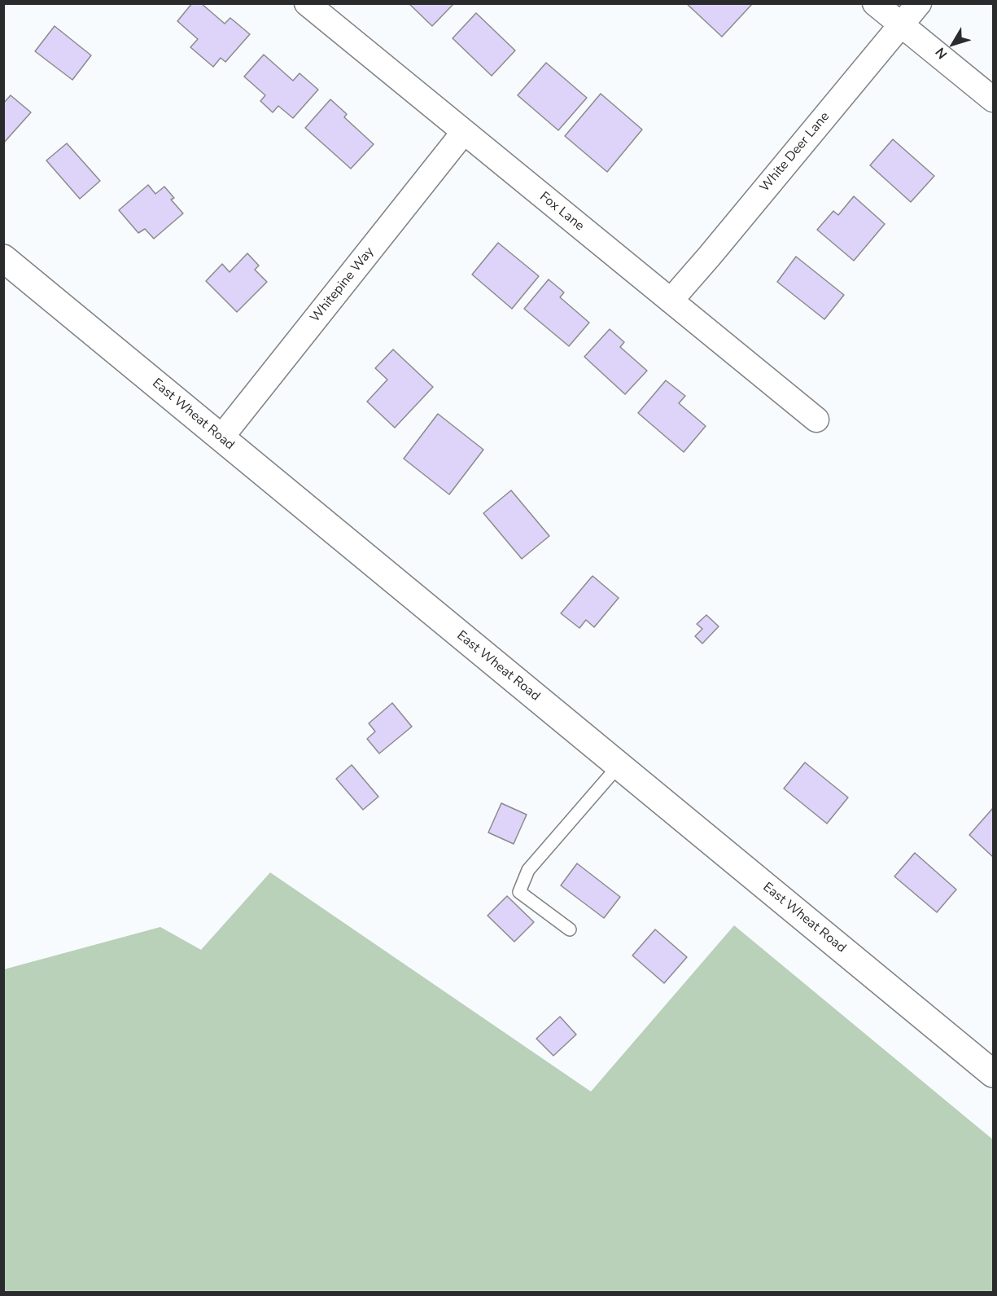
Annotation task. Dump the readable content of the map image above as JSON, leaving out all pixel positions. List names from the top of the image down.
{
  "streets": {
    "street": [
      "White Deer Lane",
      "Fox Lane",
      "Whitepine Way",
      "East Wheat Road"
    ]
  },
  "crossings": [
    ["White Deer Lane", "Fox Lane"],
    ["Fox Lane", "Whitepine Way"],
    ["Whitepine Way", "East Wheat Road"]
  ],
  "north": "bottom left"
}
